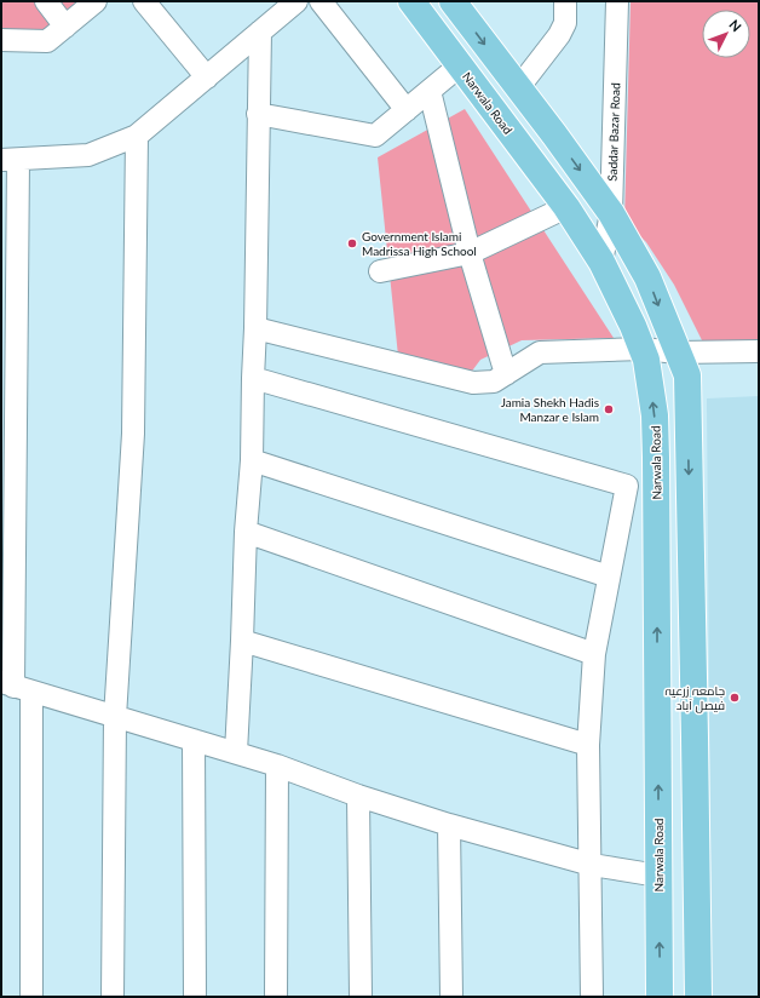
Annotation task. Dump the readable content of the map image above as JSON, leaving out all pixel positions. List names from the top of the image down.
{
  "streets": {
    "main road": ["Narwala Road"],
    "street": ["Saddar Bazar Road"]
  },
  "crossings": [
    ["Narwala Road", "Saddar Bazar Road"]
  ],
  "places": ["Government Islami Madrissa High School", "Jamia Shekh Hadis Manzar e Islam", "جامعہ زرعیہ فیصل آباد"],
  "north": "top right"
}
